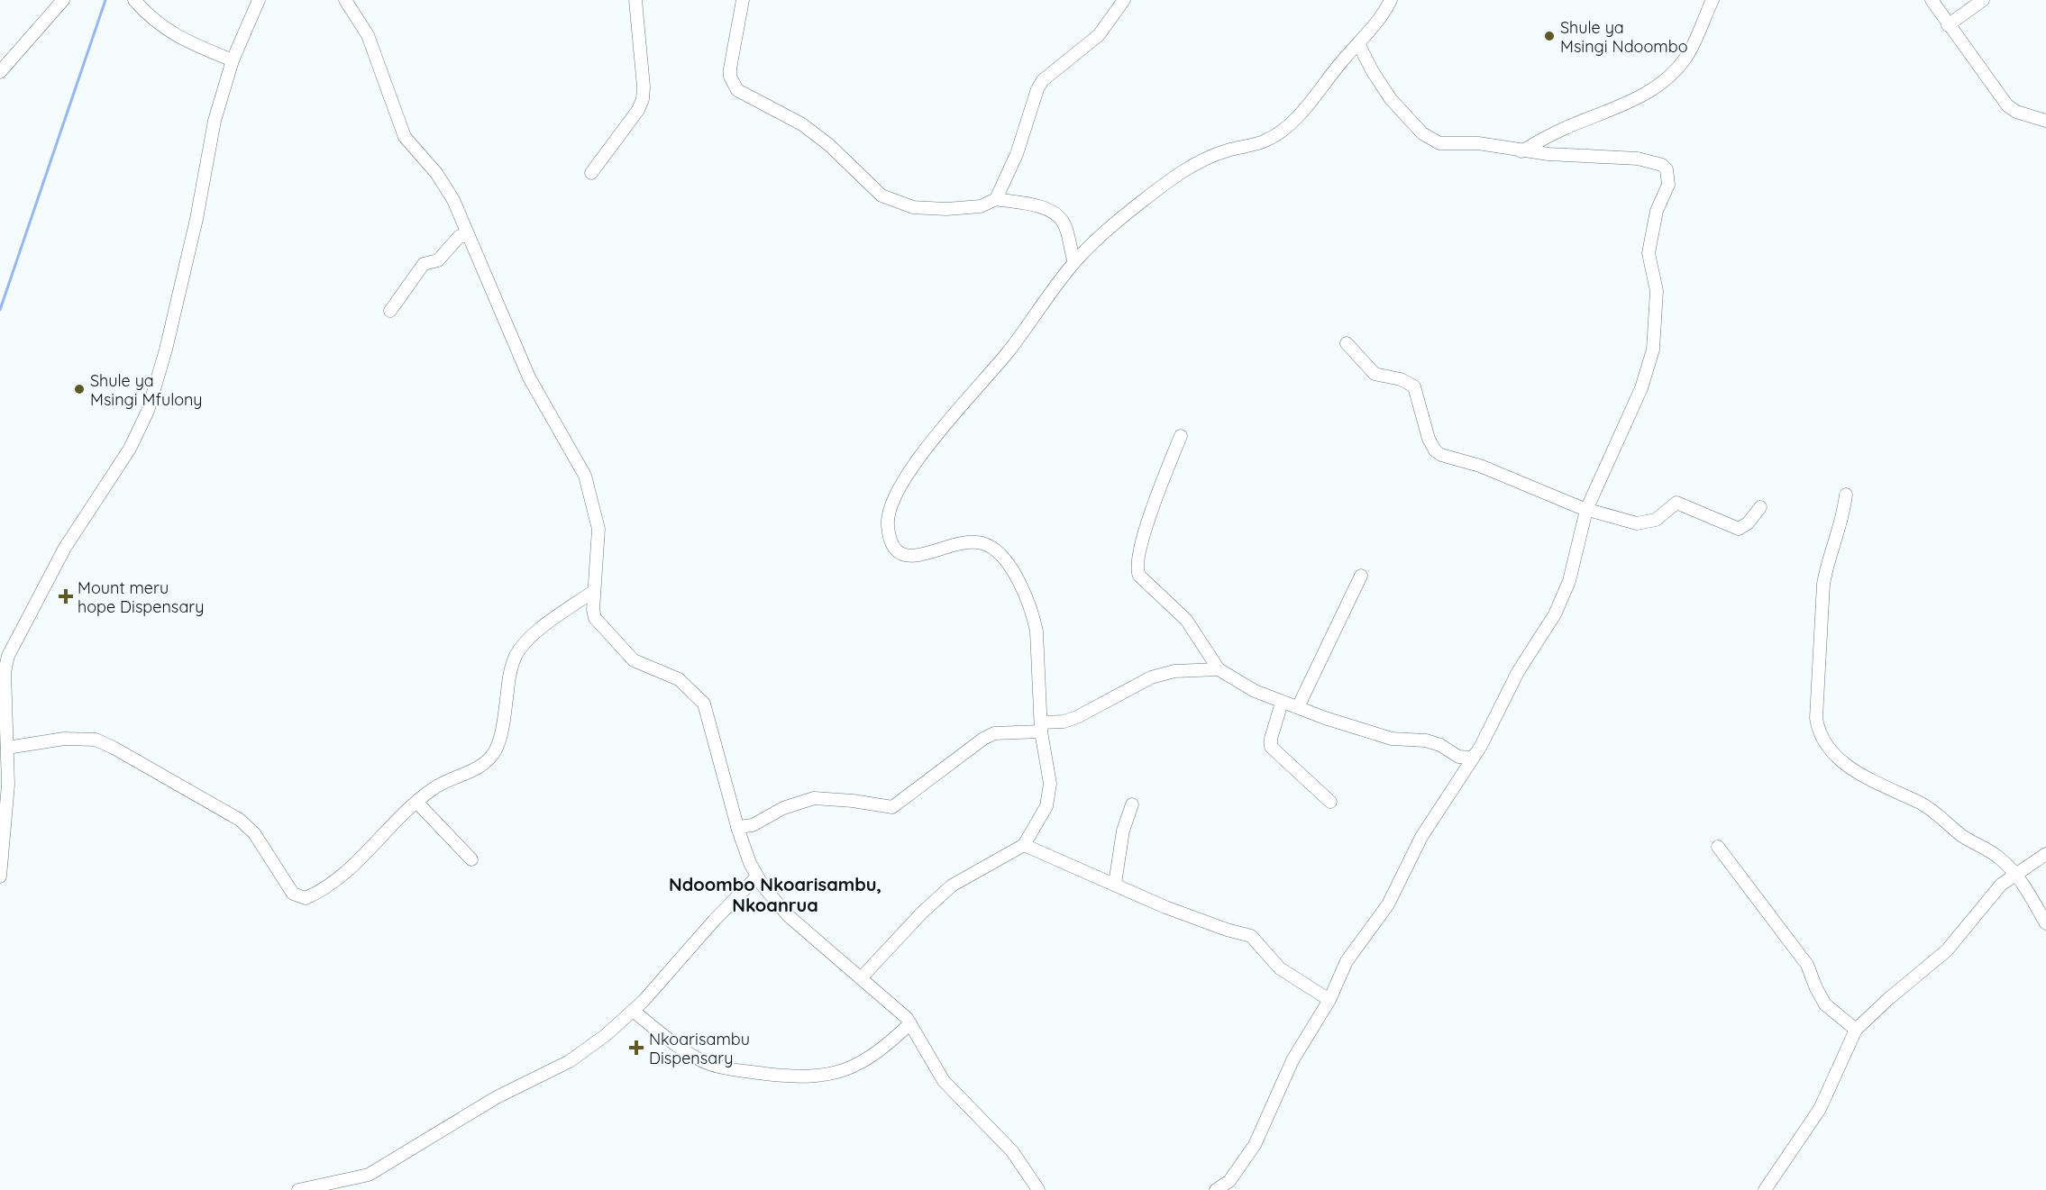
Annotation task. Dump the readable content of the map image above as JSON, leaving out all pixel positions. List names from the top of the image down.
{
  "districts": ["Ndoombo Nkoarisambu, Nkoanrua"],
  "places": {
    "other": ["Shule ya Msingi Ndoombo", "Shule ya Msingi Mfulony"],
    "health": ["Mount meru hope Dispensary", "Nkoarisambu Dispensary"]
  }
}
